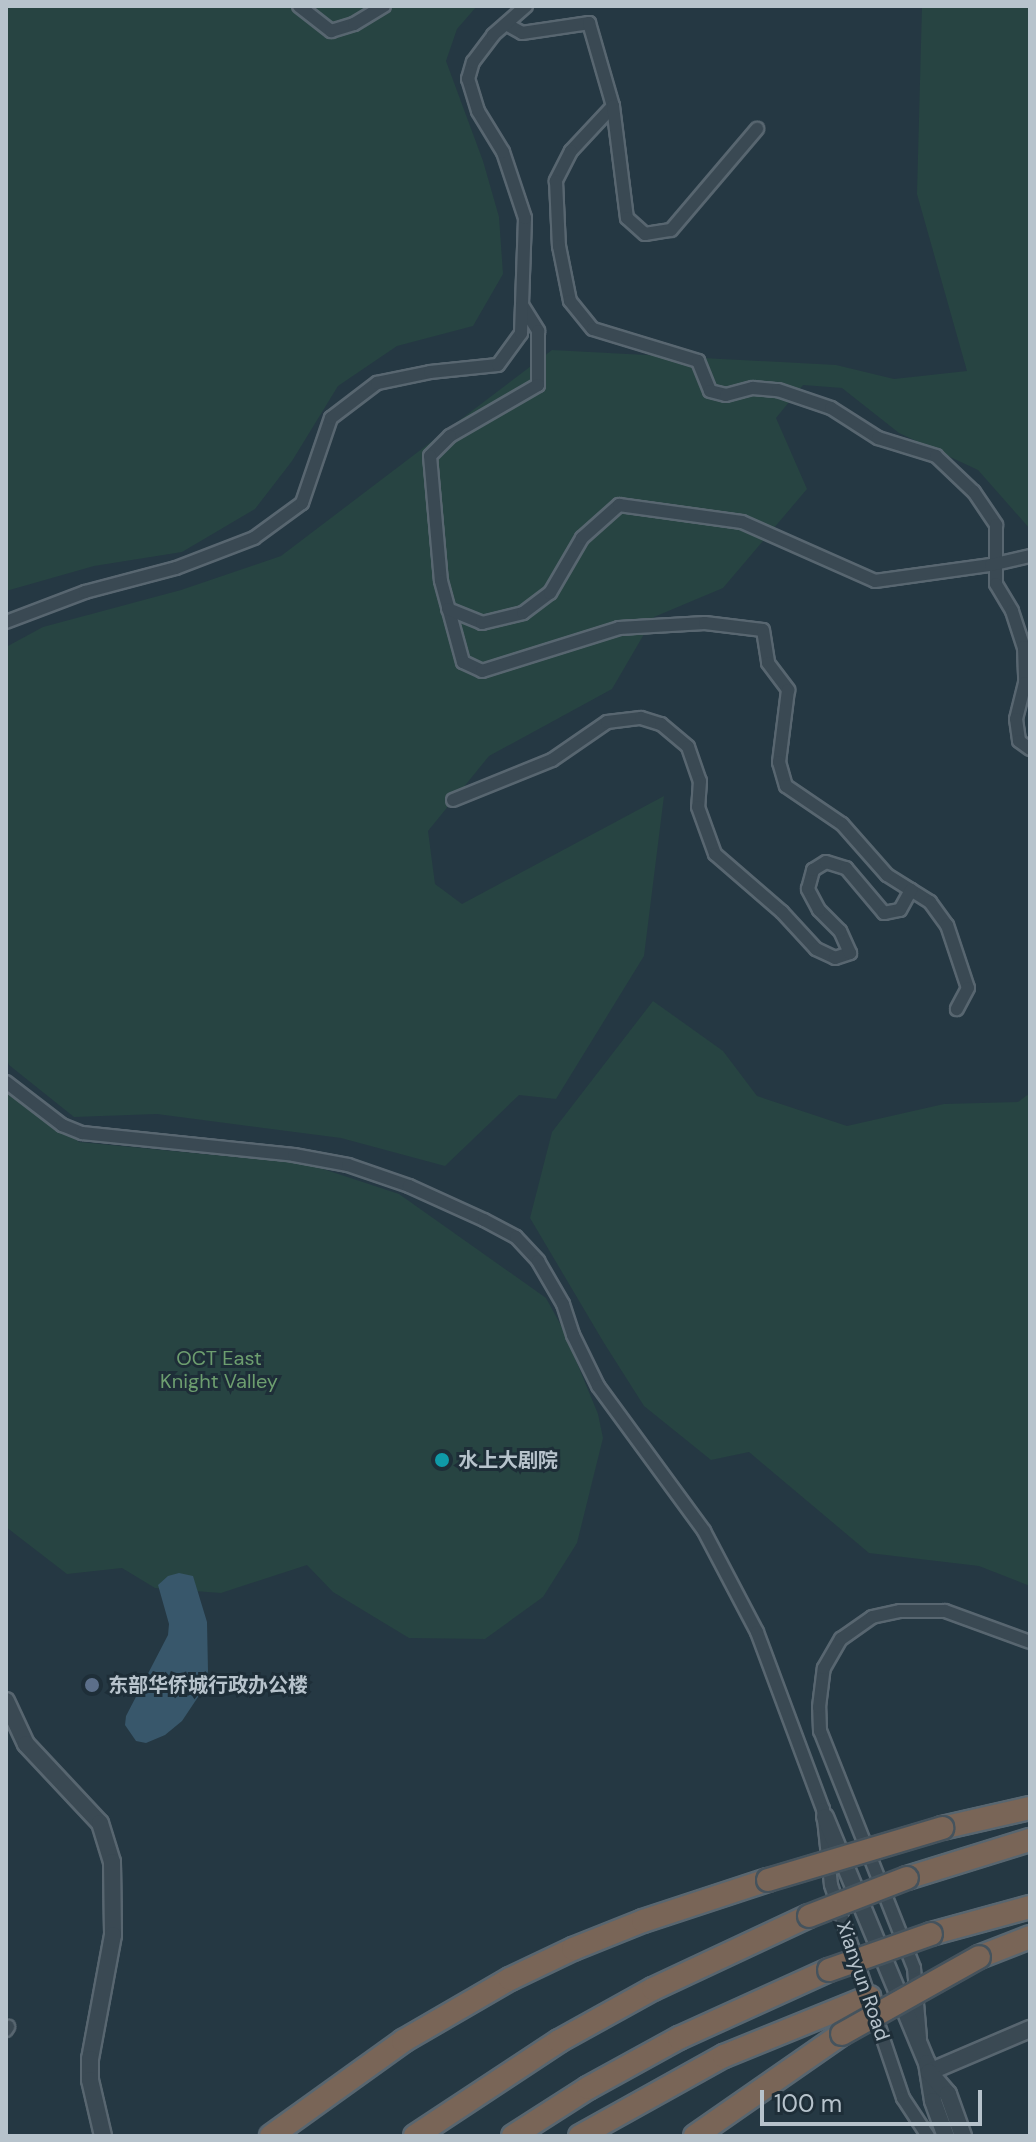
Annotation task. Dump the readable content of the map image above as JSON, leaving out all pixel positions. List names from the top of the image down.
{
  "streets": {
    "street": ["Xianyun Road"]
  },
  "parks": ["OCT East Knight Valley"],
  "places": ["水上大剧院", "东部华侨城行政办公楼"],
  "scale_bar": "100 m"
}
